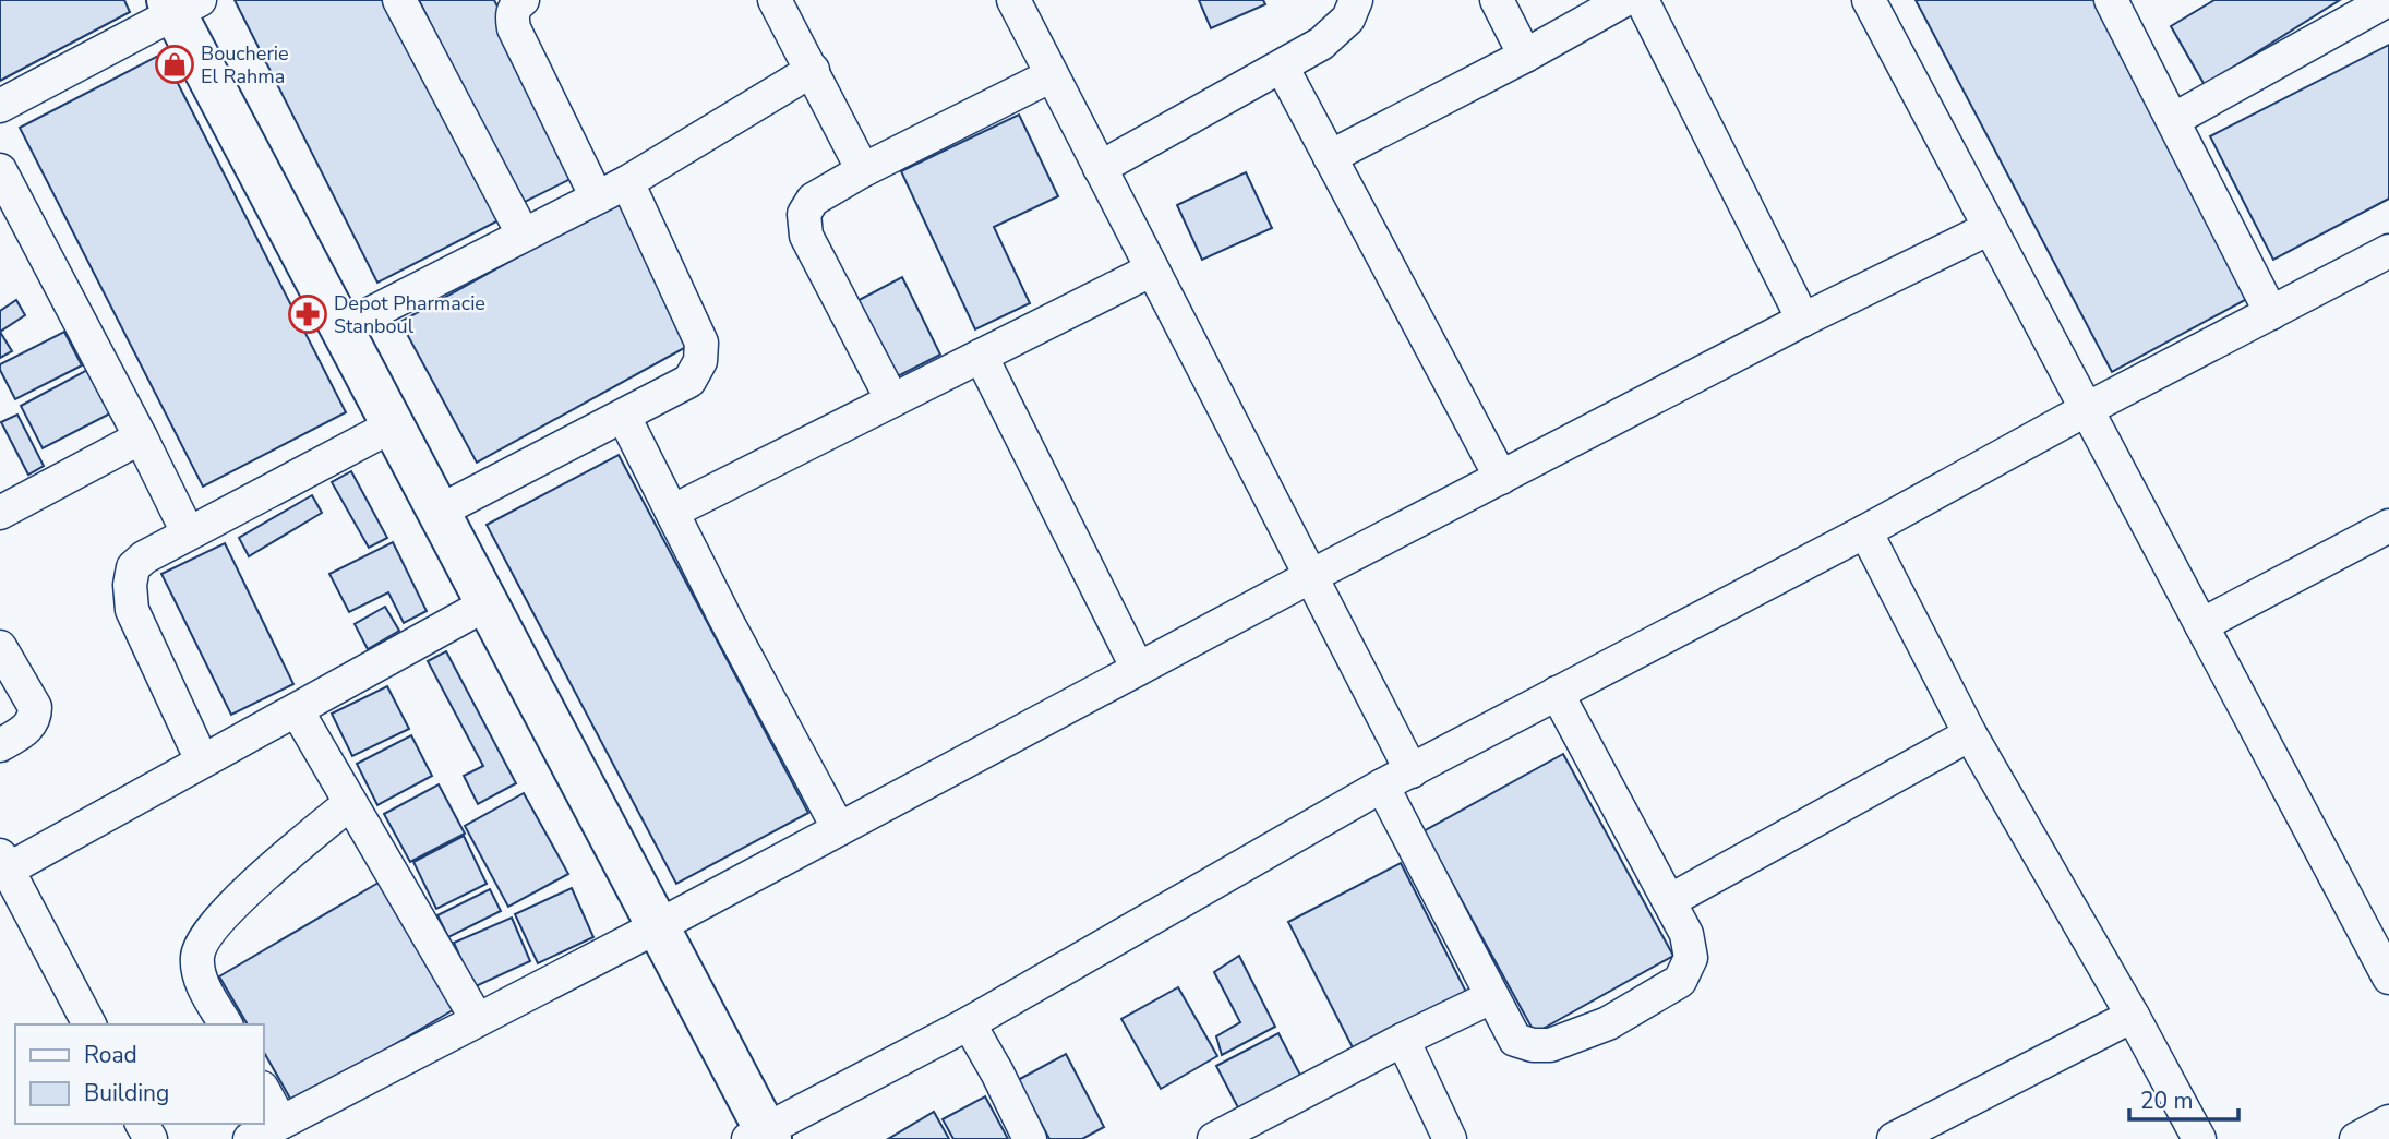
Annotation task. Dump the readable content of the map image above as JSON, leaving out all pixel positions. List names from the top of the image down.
{
  "places": {
    "shop": ["Boucherie El Rahma"],
    "pharmacy": ["Depot Pharmacie Stanboul"]
  },
  "legend": ["Road", "Building"],
  "scale_bar": "20 m"
}
